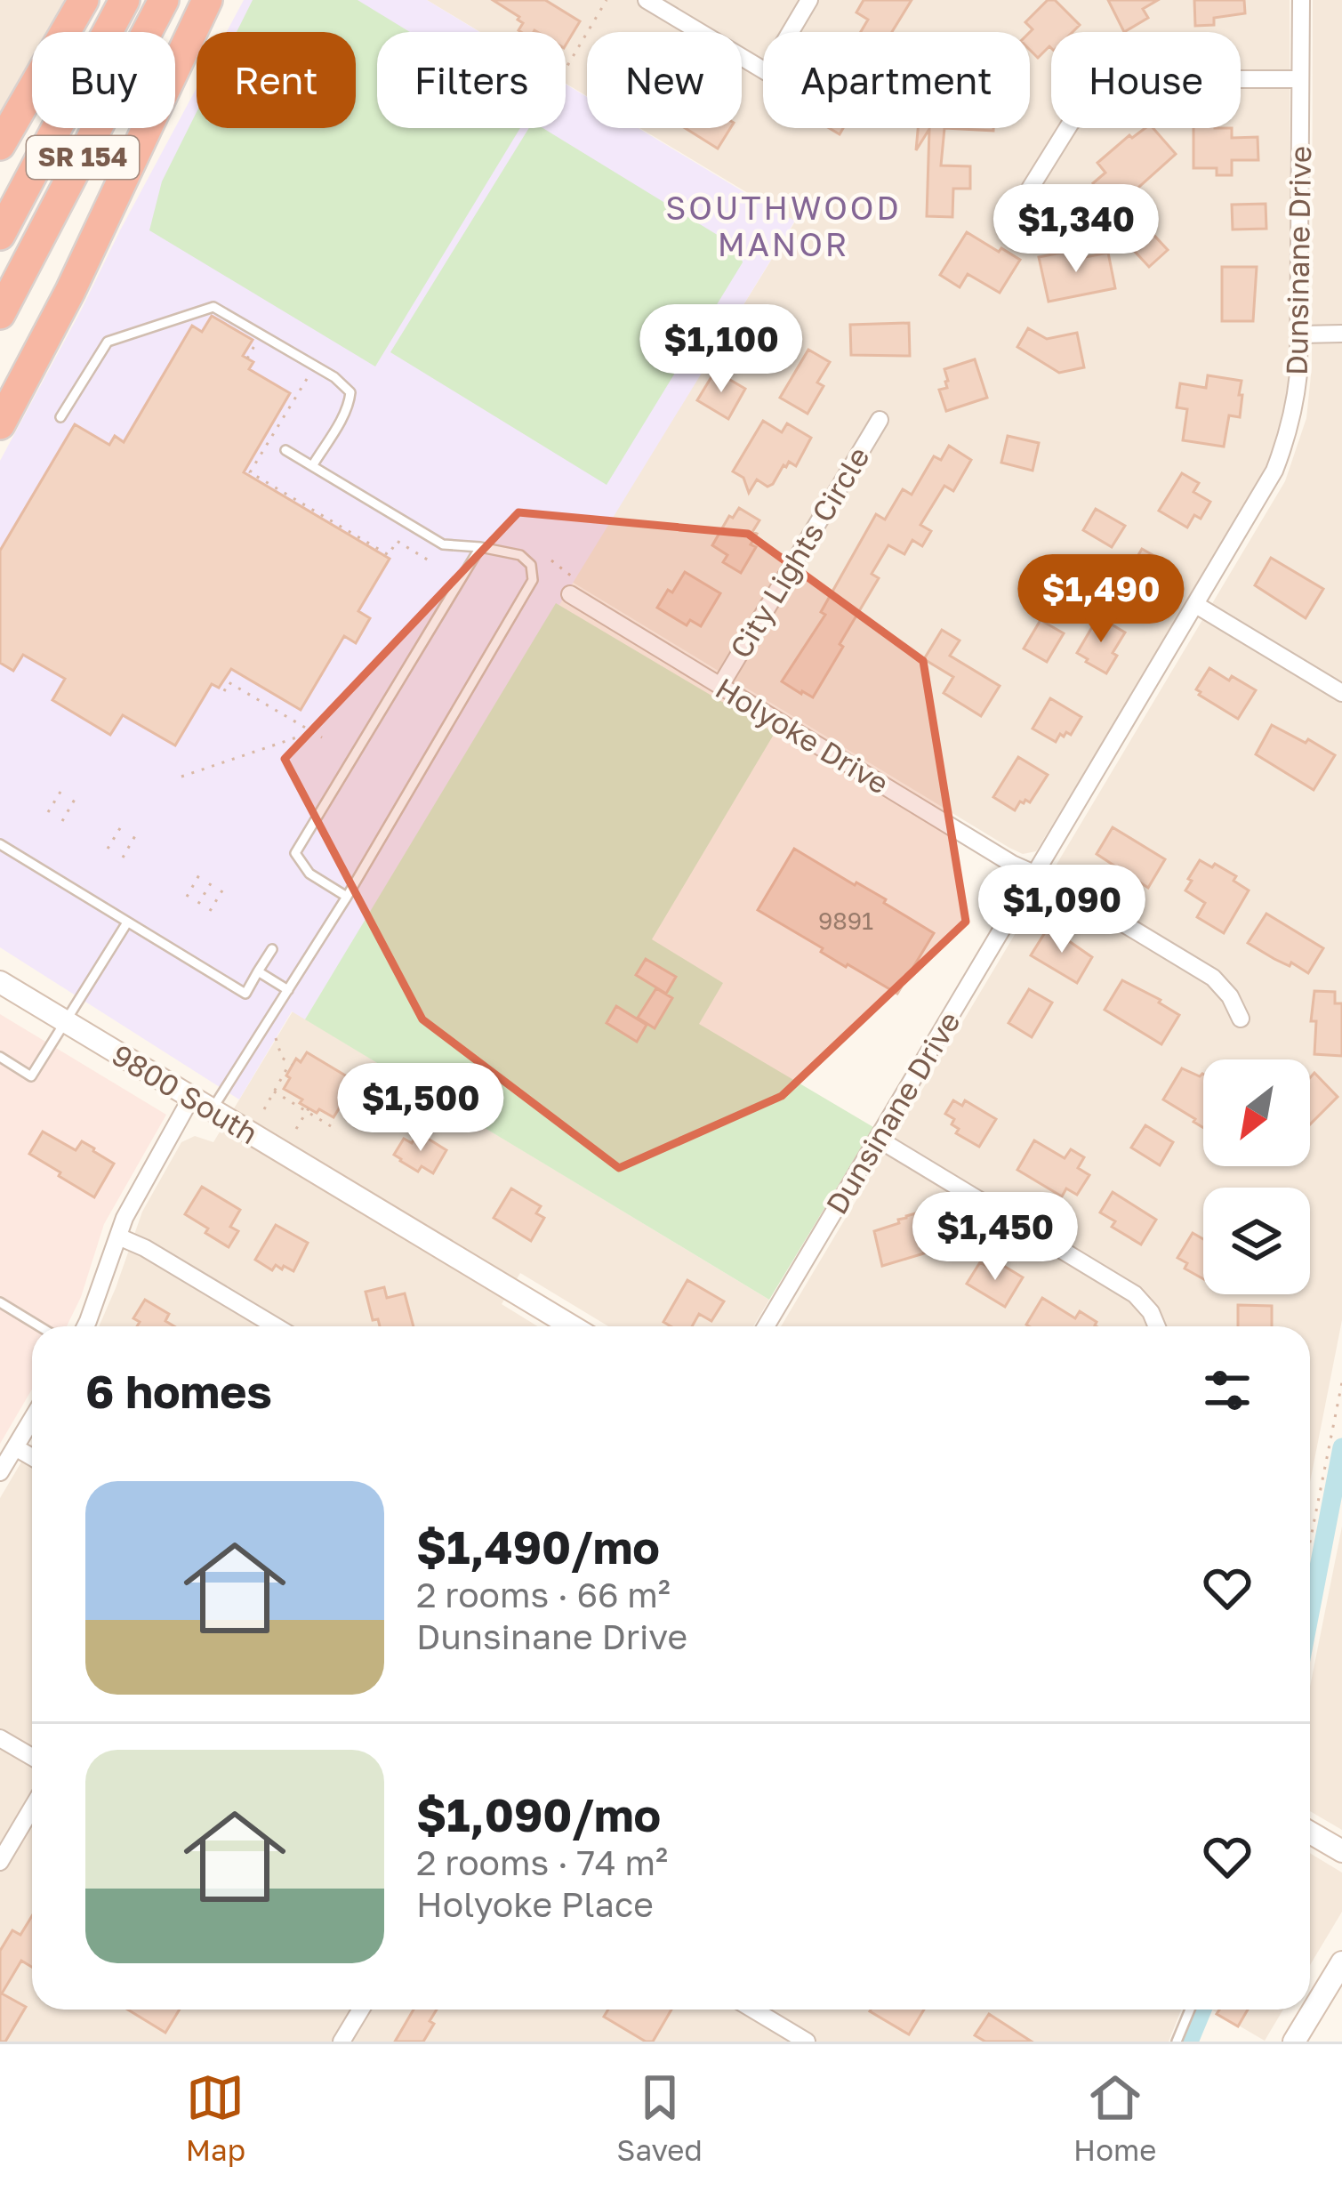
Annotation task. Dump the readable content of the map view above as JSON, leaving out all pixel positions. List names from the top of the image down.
{
  "streets": {
    "highway": ["SR 154"],
    "main road": ["9800 South"],
    "street": ["Dunsinane Drive", "City Lights Circle", "Holyoke Drive"]
  },
  "crossings": [
    ["Dunsinane Drive", "Holyoke Drive"],
    ["City Lights Circle", "Holyoke Drive"]
  ],
  "districts": ["SOUTHWOOD MANOR"],
  "house_numbers": ["9891"],
  "north": "bottom left",
  "page": {
    "chip": [
      "Buy",
      "Rent",
      "Filters",
      "New",
      "Apartment",
      "House"
    ],
    "price": [
      "$1,340",
      "$1,100",
      "$1,490",
      "$1,090",
      "$1,500",
      "$1,450"
    ],
    "heading": "6 homes",
    "list": [
      {
        "name": "$1,490/mo",
        "note": "2 rooms · 66 m² · Dunsinane Drive"
      },
      {
        "name": "$1,090/mo",
        "note": "2 rooms · 74 m² · Holyoke Place"
      }
    ],
    "tabs": ["Map", "Saved", "Home"]
  }
}
